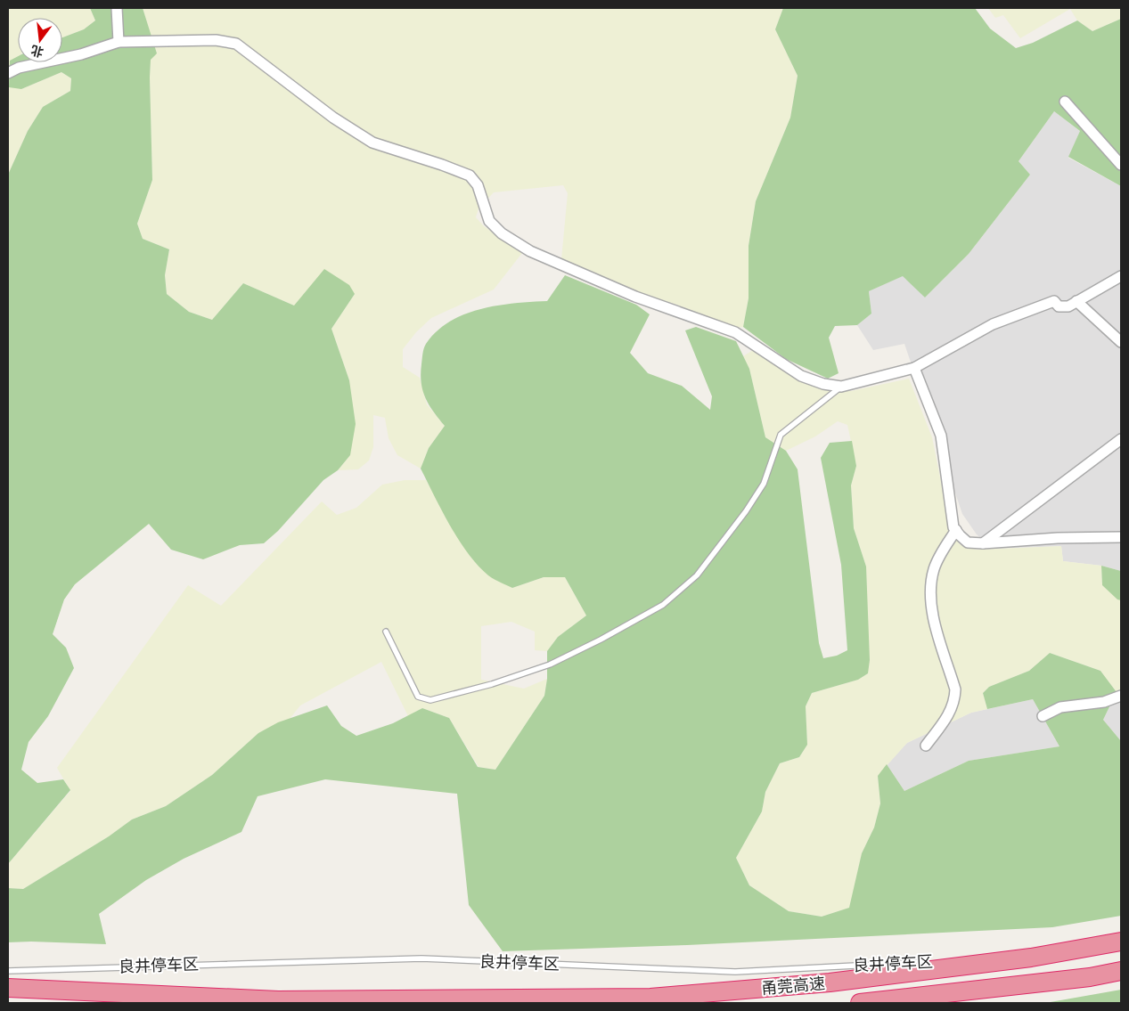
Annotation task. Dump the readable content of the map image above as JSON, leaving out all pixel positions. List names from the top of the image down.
{
  "streets": {
    "highway": ["甬莞高速"],
    "lane": ["良井停车区"]
  },
  "crossings": [
    ["良井停车区", "甬莞高速"]
  ],
  "north": "bottom"
}
